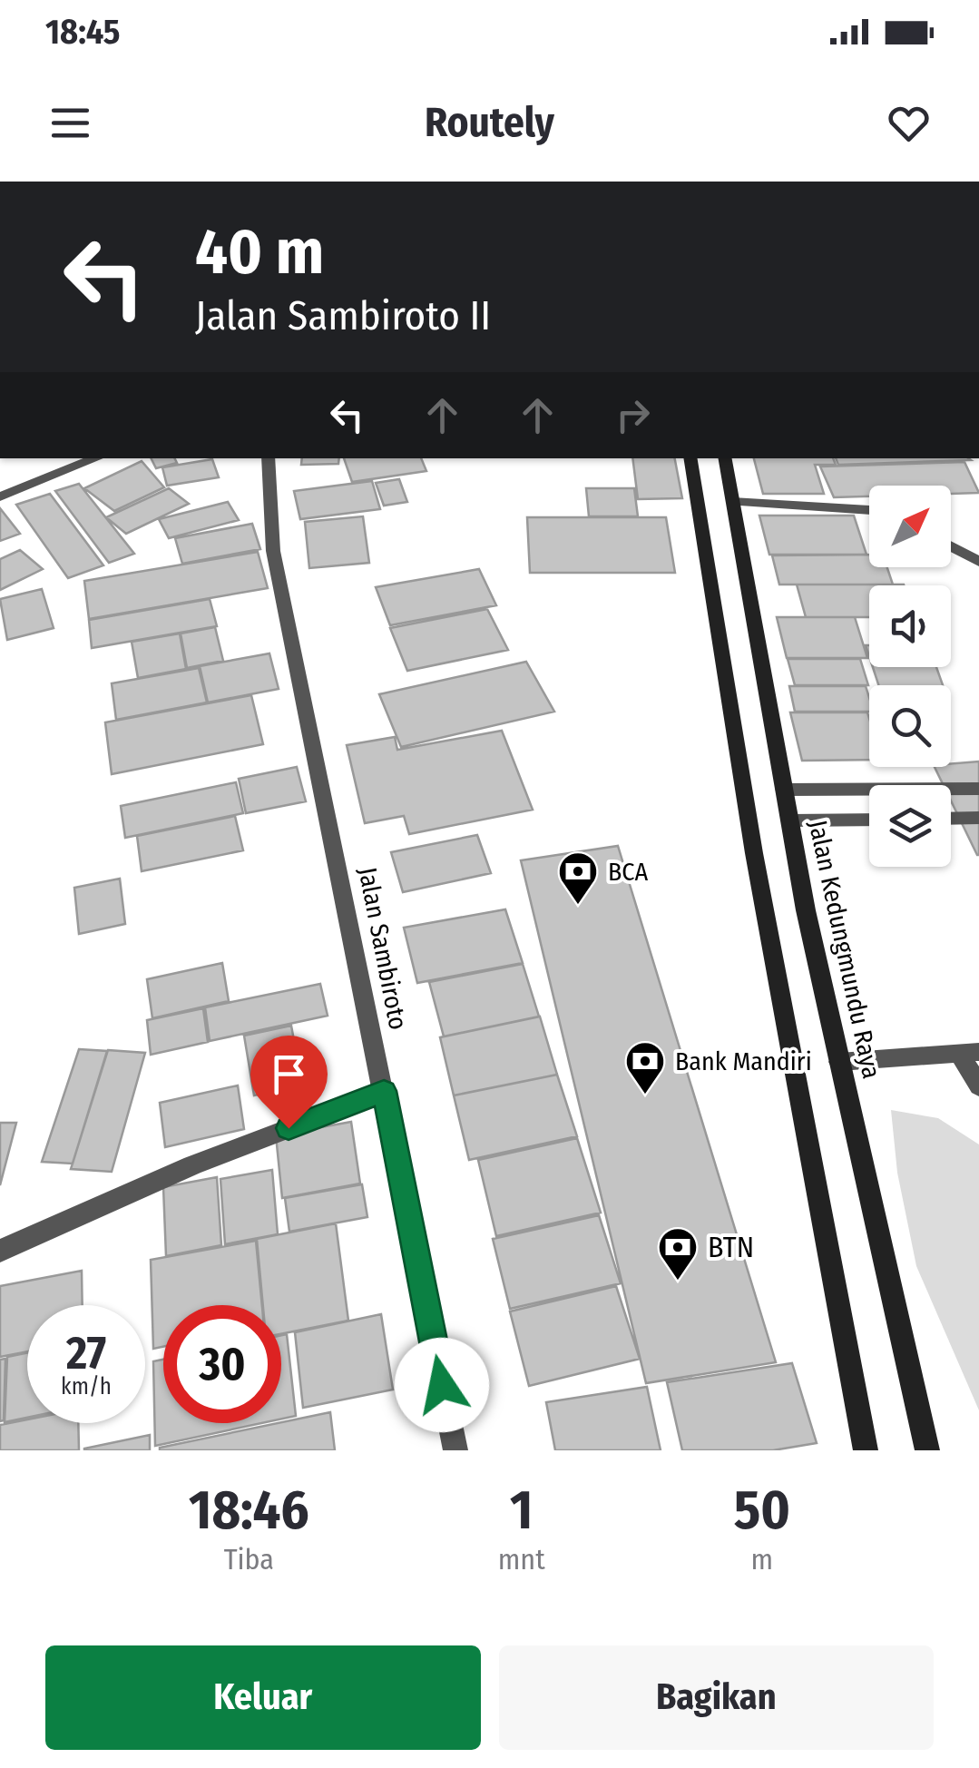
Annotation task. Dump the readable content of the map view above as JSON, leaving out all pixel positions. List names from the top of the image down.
{
  "streets": {
    "main road": ["Jalan Kedungmundu Raya"],
    "street": ["Jalan Sambiroto"]
  },
  "places": {
    "bank": ["BCA", "Bank Mandiri", "BTN"]
  },
  "north": "top right",
  "page": {
    "status": "18:45",
    "header": "Routely",
    "turn": ["40 m", "Jalan Sambiroto II"],
    "speed": "27 km/h",
    "limit": "30",
    "eta": [
      "18:46",
      "Tiba",
      "1",
      "mnt",
      "50",
      "m"
    ],
    "buttons": ["Keluar", "Bagikan"]
  }
}
